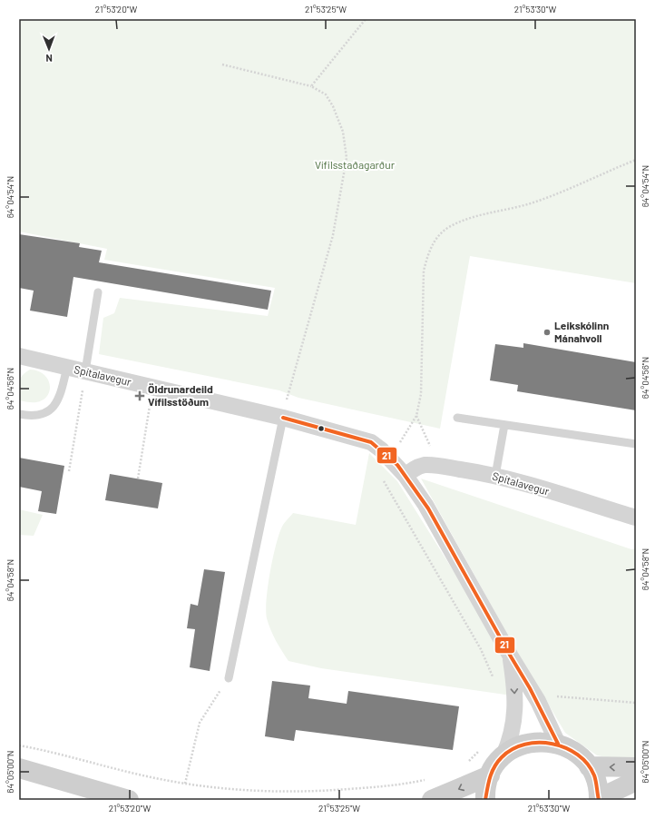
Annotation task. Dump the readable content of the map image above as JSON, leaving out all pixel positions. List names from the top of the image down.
{
  "streets": {
    "street": ["Spítalavegur"]
  },
  "parks": ["Vífilsstaðagarður"],
  "places": {
    "other": ["Leikskólinn Mánahvoll"],
    "health": ["Öldrunardeild Vífilsstöðum"]
  },
  "lines": ["transit line 21"],
  "north": "bottom",
  "coordinates": [
    "21°53'20\"W",
    "21°53'25\"W",
    "21°53'30\"W",
    "64°04'54\"N",
    "64°04'56\"N",
    "64°04'58\"N",
    "64°05'00\"N"
  ]
}
